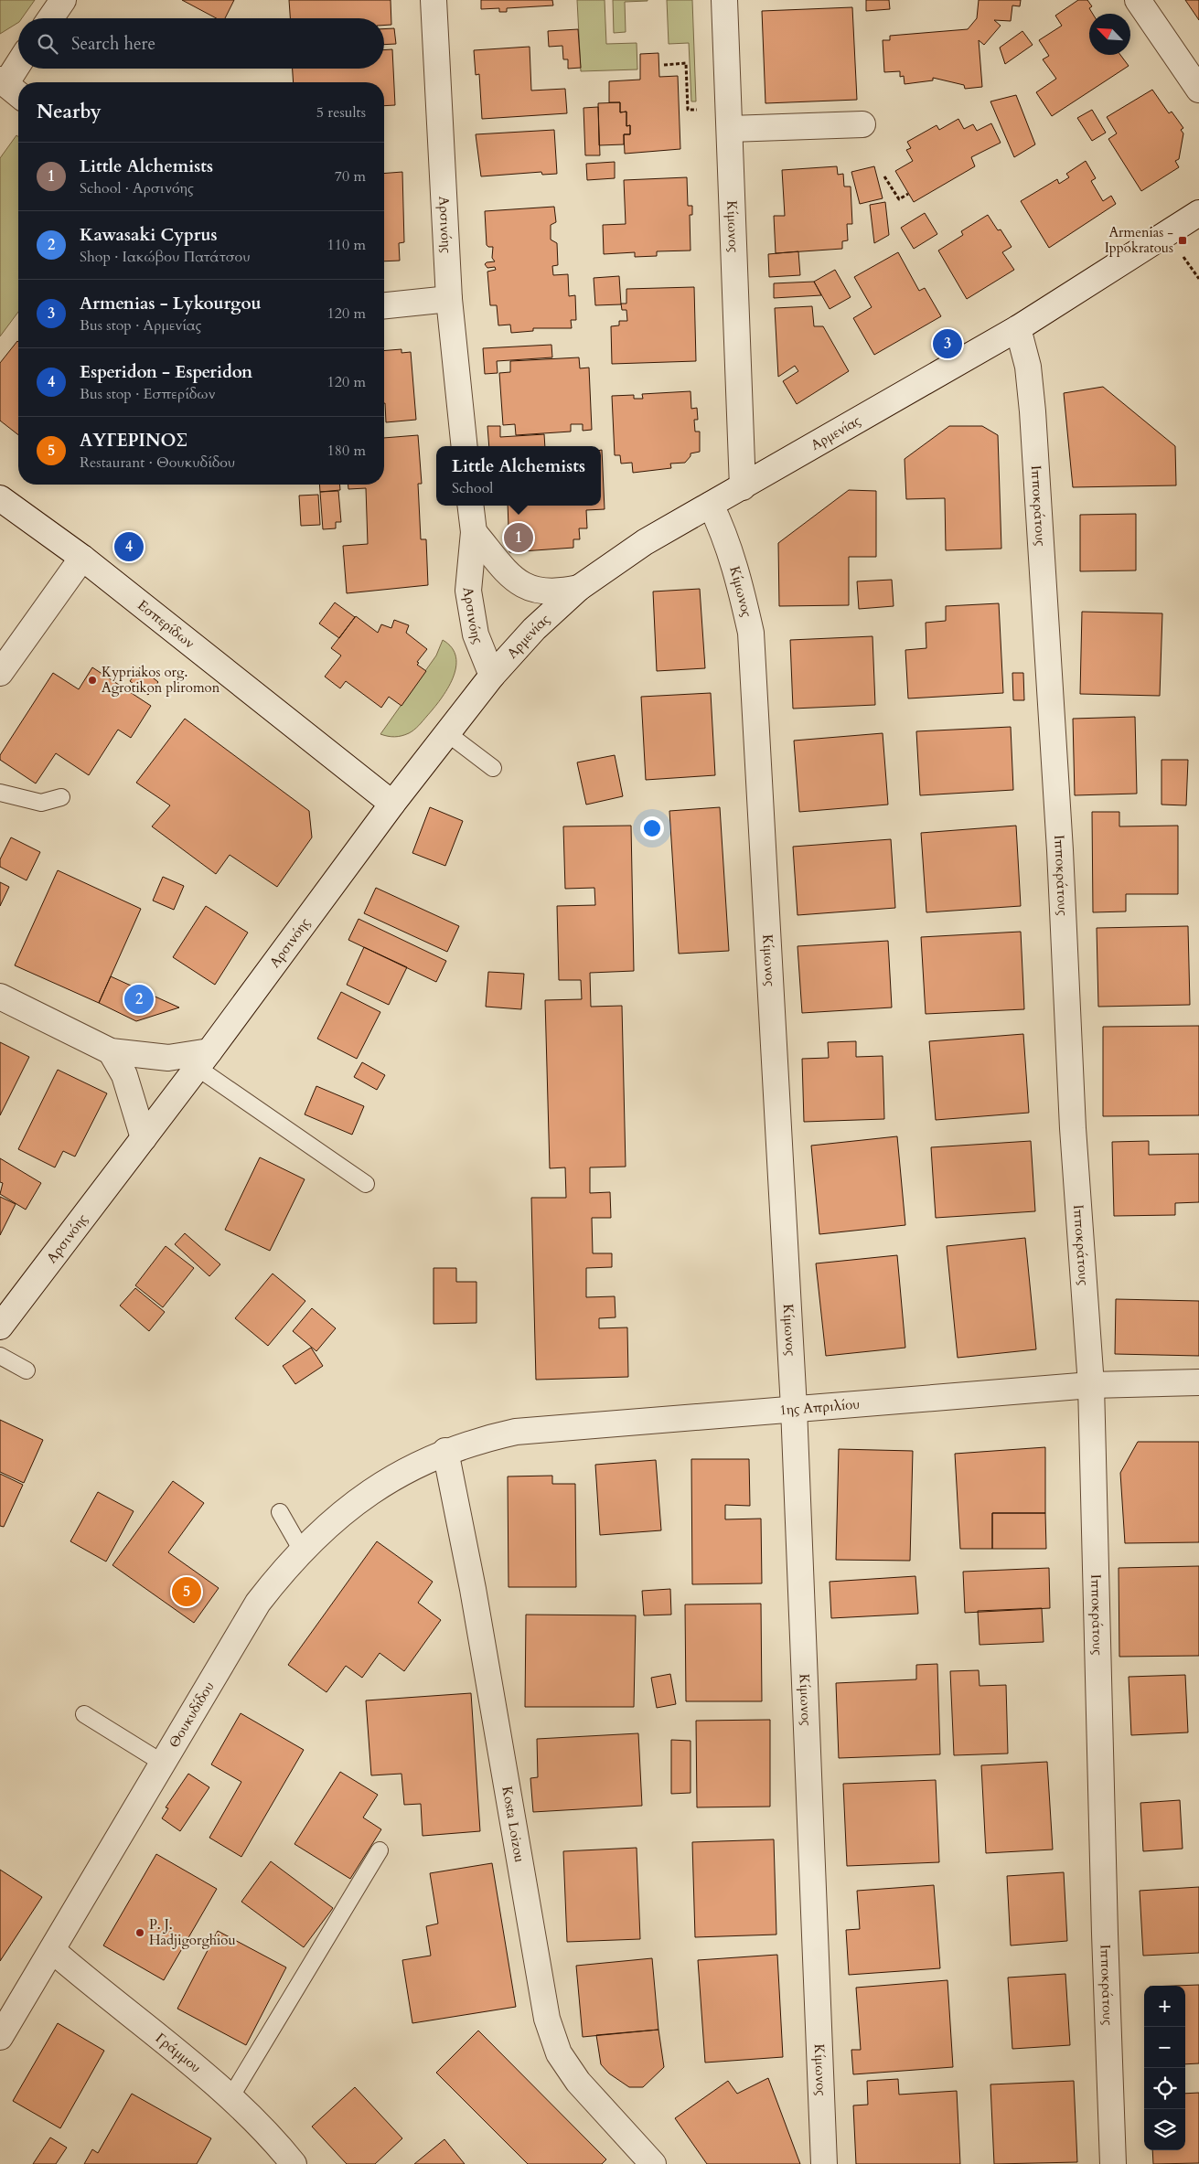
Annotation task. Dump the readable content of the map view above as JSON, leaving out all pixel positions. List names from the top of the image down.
{
  "streets": {
    "street": [
      "Αρσινόης",
      "Κίμωνος",
      "Αρμενίας",
      "Ιπποκράτους",
      "Εσπερίδων",
      "1ης Απριλίου",
      "Θουκυδίδου",
      "Kosta Loizou",
      "Γράμμου"
    ]
  },
  "crossings": [
    ["Αρσινόης", "Αρμενίας"],
    ["Αρσινόης", "Εσπερίδων"],
    ["Κίμωνος", "Αρμενίας"],
    ["Κίμωνος", "1ης Απριλίου"],
    ["Αρμενίας", "Ιπποκράτους"],
    ["Ιπποκράτους", "1ης Απριλίου"],
    ["1ης Απριλίου", "Θουκυδίδου"],
    ["1ης Απριλίου", "Kosta Loizou"],
    ["Θουκυδίδου", "Kosta Loizou"],
    ["Θουκυδίδου", "Γράμμου"]
  ],
  "places": {
    "transit": ["Armenias - Ippokratous"],
    "other": ["Kypriakos org. Agrotikon pliromon", "P. J. Hadjigorghiou"]
  },
  "north": "top left",
  "page": {
    "search": "Search here",
    "heading": ["Nearby", "5 results"],
    "list": [
      {
        "mark": "1",
        "name": "Little Alchemists",
        "note": "School · Αρσινόης",
        "value": "70 m"
      },
      {
        "mark": "2",
        "name": "Kawasaki Cyprus",
        "note": "Shop · Ιακώβου Πατάτσου",
        "value": "110 m"
      },
      {
        "mark": "3",
        "name": "Armenias - Lykourgou",
        "note": "Bus stop · Αρμενίας",
        "value": "120 m"
      },
      {
        "mark": "4",
        "name": "Esperidon - Esperidon",
        "note": "Bus stop · Εσπερίδων",
        "value": "120 m"
      },
      {
        "mark": "5",
        "name": "ΑΥΓΕΡΙΝΟΣ",
        "note": "Restaurant · Θουκυδίδου",
        "value": "180 m"
      }
    ],
    "pins": [
      "3",
      "1",
      "4",
      "2",
      "5"
    ],
    "popup": ["Little Alchemists", "School"],
    "map_buttons": ["+", "−"]
  }
}
